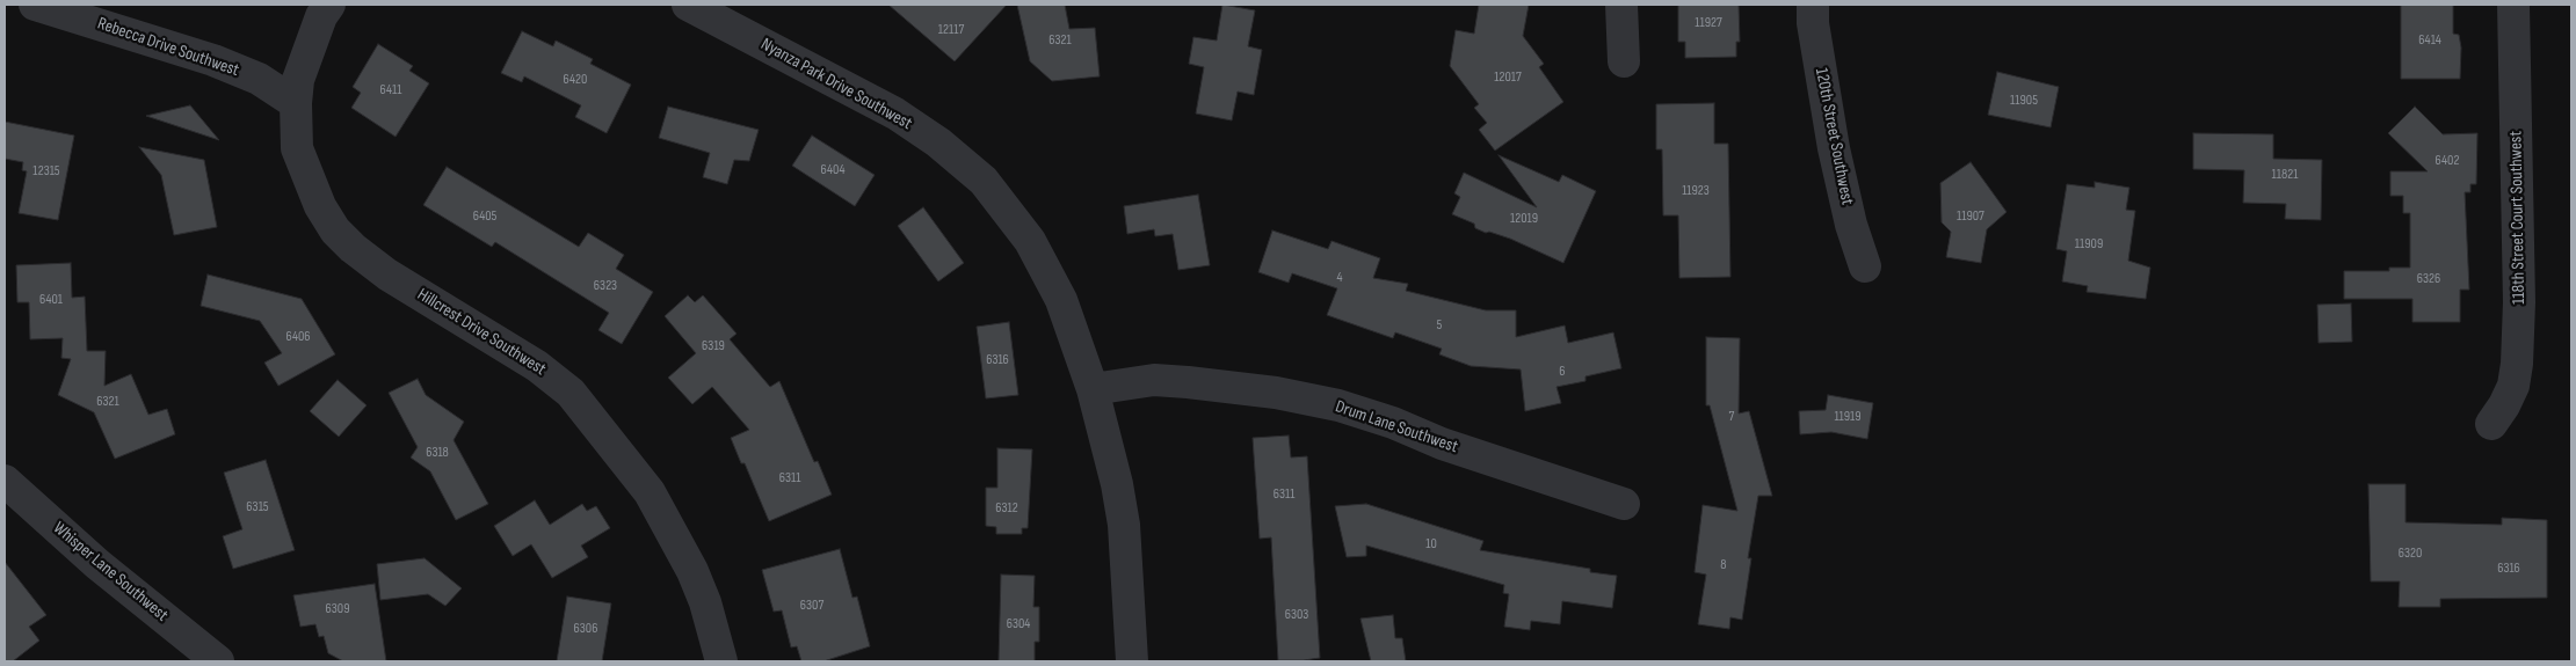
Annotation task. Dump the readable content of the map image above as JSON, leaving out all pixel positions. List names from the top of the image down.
{
  "streets": {
    "street": [
      "Rebecca Drive Southwest",
      "Nyanza Park Drive Southwest",
      "120th Street Southwest",
      "118th Street Court Southwest",
      "Hillcrest Drive Southwest",
      "Drum Lane Southwest",
      "Whisper Lane Southwest"
    ]
  },
  "crossings": [
    ["Rebecca Drive Southwest", "Hillcrest Drive Southwest"],
    ["Nyanza Park Drive Southwest", "Drum Lane Southwest"]
  ],
  "house_numbers": [
    "11927",
    "12117",
    "6321",
    "6414",
    "12017",
    "6420",
    "6411",
    "11905",
    "6402",
    "6404",
    "12315",
    "11821",
    "11923",
    "6405",
    "11907",
    "12019",
    "11909",
    "4",
    "6326",
    "6323",
    "6401",
    "5",
    "6406",
    "6319",
    "6316",
    "6",
    "6321",
    "7",
    "11919",
    "6318",
    "6311",
    "6311",
    "6315",
    "6312",
    "10",
    "6320",
    "8",
    "6316",
    "6307",
    "6309",
    "6303",
    "6304",
    "6306"
  ]
}
